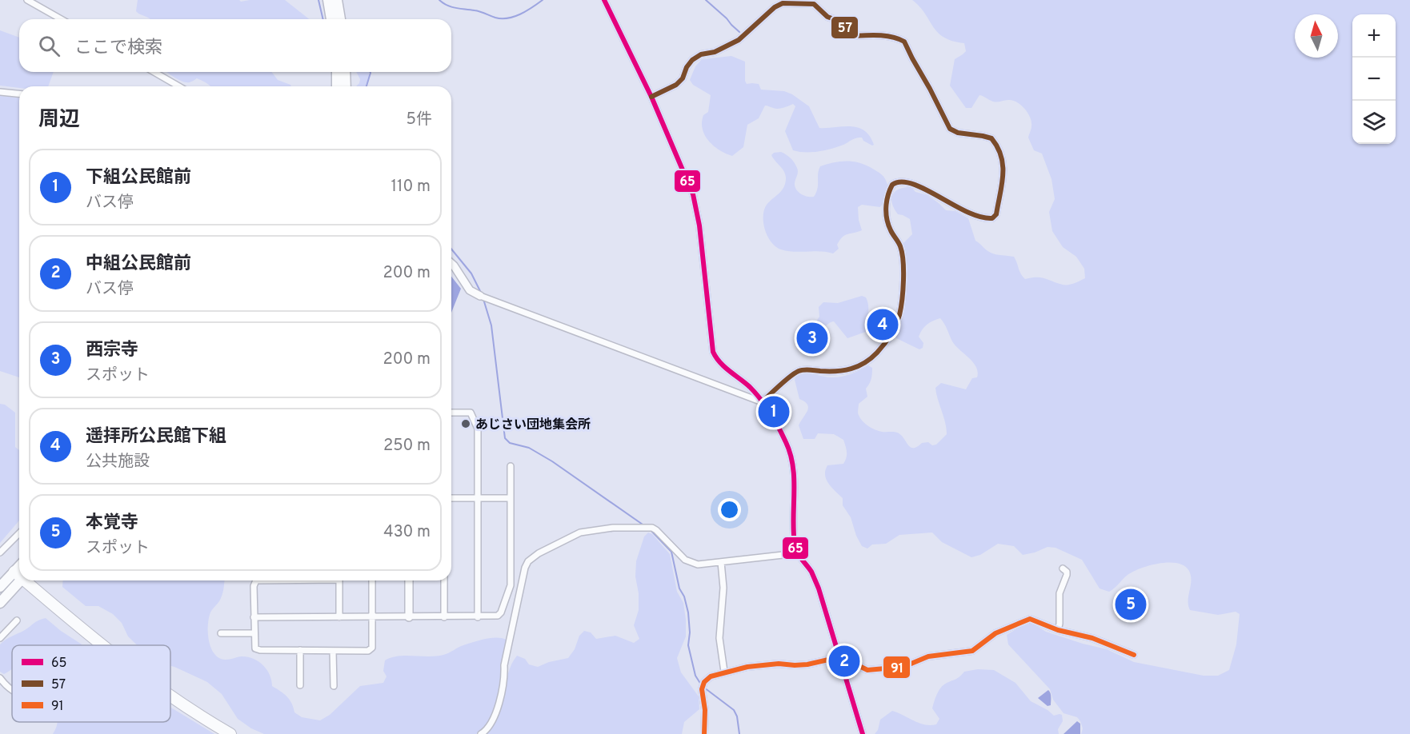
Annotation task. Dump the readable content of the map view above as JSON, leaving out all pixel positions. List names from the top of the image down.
{
  "places": ["あじさい団地集会所"],
  "lines": ["transit line 65", "transit line 57", "transit line 91"],
  "legend": ["65", "57", "91"],
  "north": "top",
  "page": {
    "map_buttons": ["+", "−"],
    "search": "ここで検索",
    "heading": ["周辺", "5件"],
    "list": [
      {
        "mark": "1",
        "name": "下組公民館前",
        "note": "バス停",
        "value": "110 m"
      },
      {
        "mark": "2",
        "name": "中組公民館前",
        "note": "バス停",
        "value": "200 m"
      },
      {
        "mark": "3",
        "name": "西宗寺",
        "note": "スポット",
        "value": "200 m"
      },
      {
        "mark": "4",
        "name": "遥拝所公民館下組",
        "note": "公共施設",
        "value": "250 m"
      },
      {
        "mark": "5",
        "name": "本覚寺",
        "note": "スポット",
        "value": "430 m"
      }
    ],
    "pins": [
      "4",
      "3",
      "1",
      "5",
      "2"
    ]
  }
}
